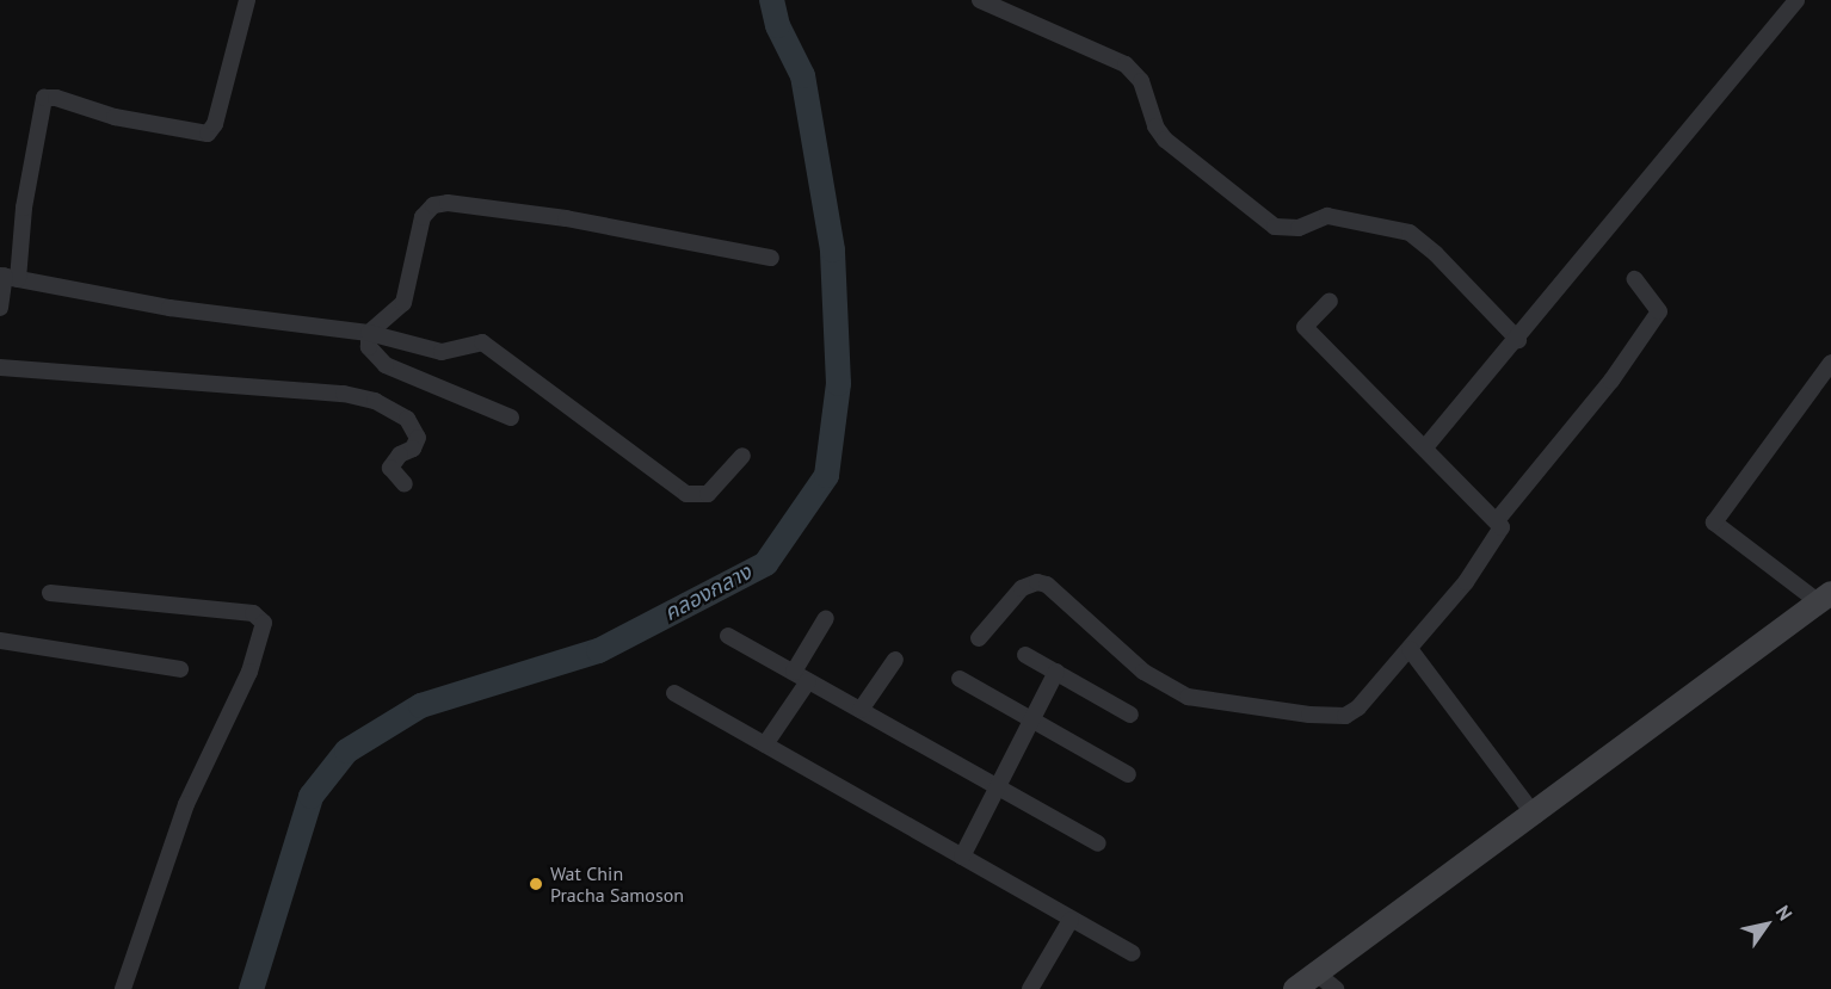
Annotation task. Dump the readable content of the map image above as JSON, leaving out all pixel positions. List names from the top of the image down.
{
  "water": ["คลองกลาง"],
  "places": ["Wat Chin Pracha Samoson"],
  "north": "top right"
}
